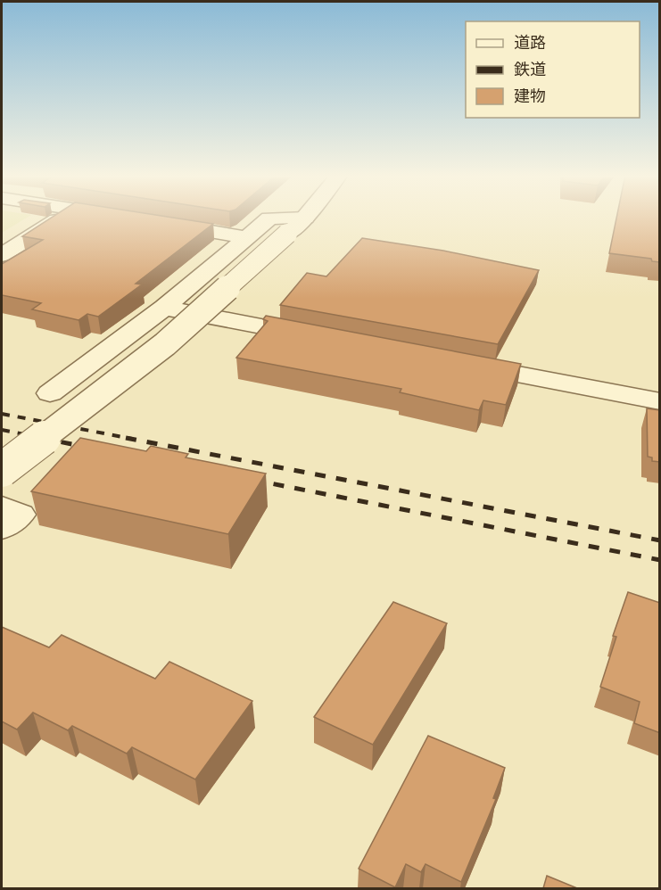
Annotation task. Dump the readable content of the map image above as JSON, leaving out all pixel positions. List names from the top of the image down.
{
  "legend": ["道路", "鉄道", "建物"]
}
